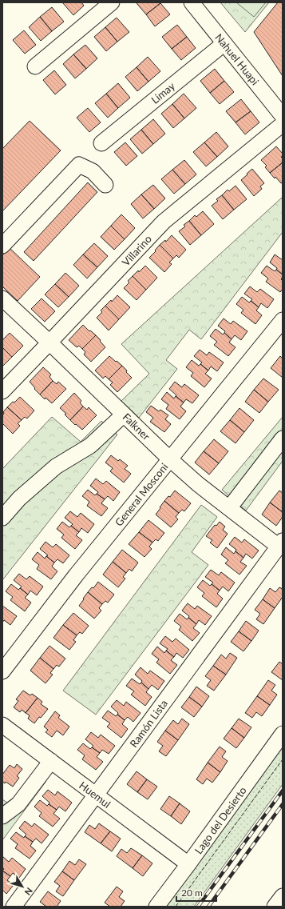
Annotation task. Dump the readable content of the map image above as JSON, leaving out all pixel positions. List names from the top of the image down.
{
  "streets": {
    "street": [
      "Nahuel Huapi",
      "Limay",
      "Villarino",
      "Falkner",
      "General Mosconi",
      "Ramón Lista",
      "Huemul",
      "Lago del Desierto"
    ]
  },
  "crossings": [
    ["Nahuel Huapi", "Limay"],
    ["Villarino", "Falkner"],
    ["Falkner", "General Mosconi"],
    ["Falkner", "Ramón Lista"],
    ["Ramón Lista", "Huemul"],
    ["Huemul", "Lago del Desierto"]
  ],
  "scale_bar": "20 m",
  "north": "bottom right"
}
